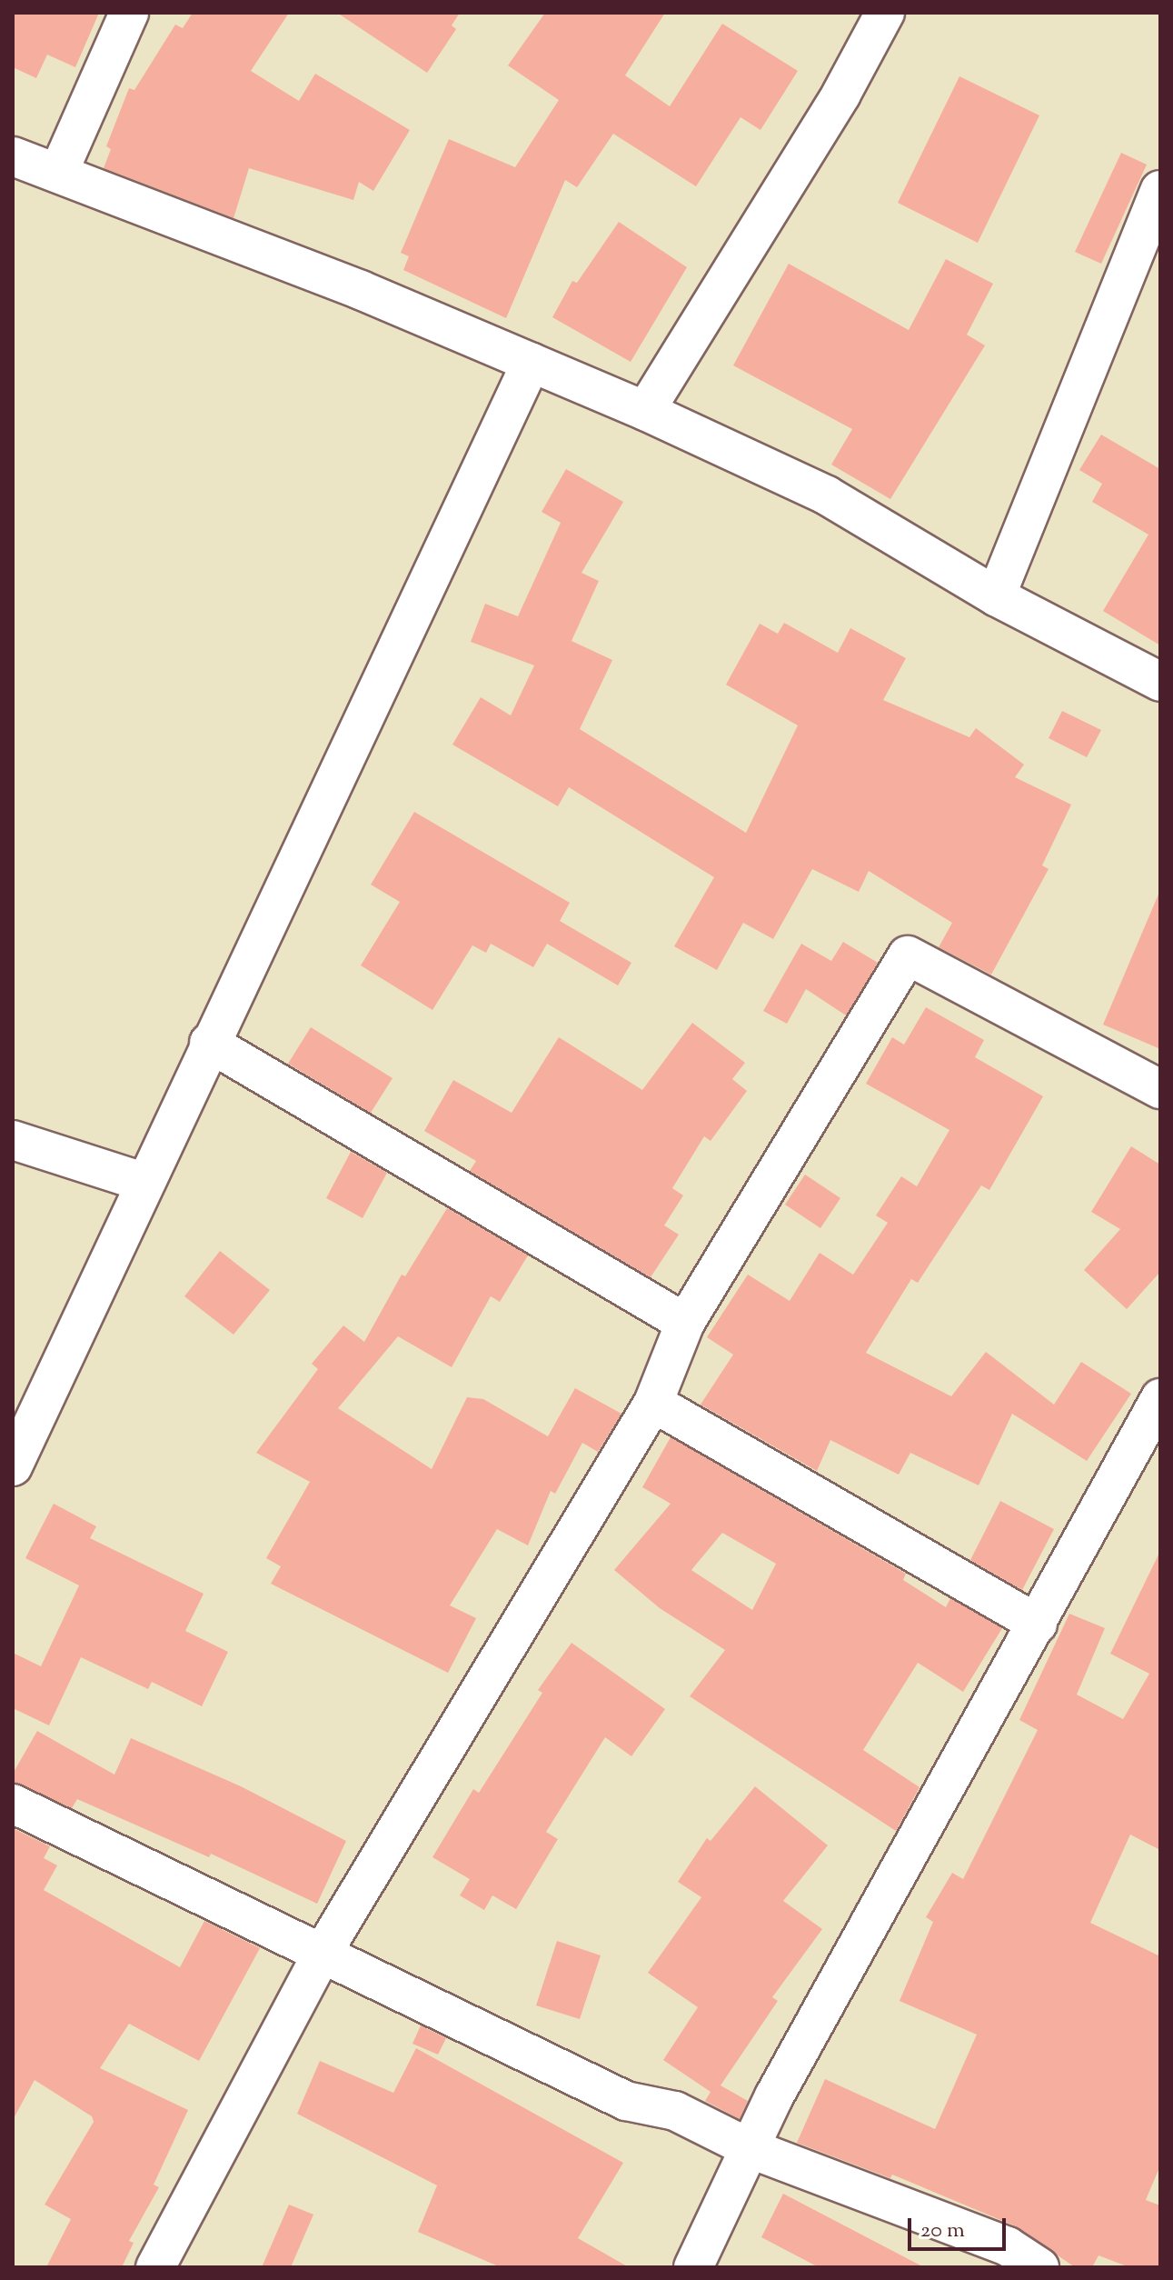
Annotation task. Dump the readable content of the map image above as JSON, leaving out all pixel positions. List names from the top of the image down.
{
  "scale_bar": "20 m"
}
